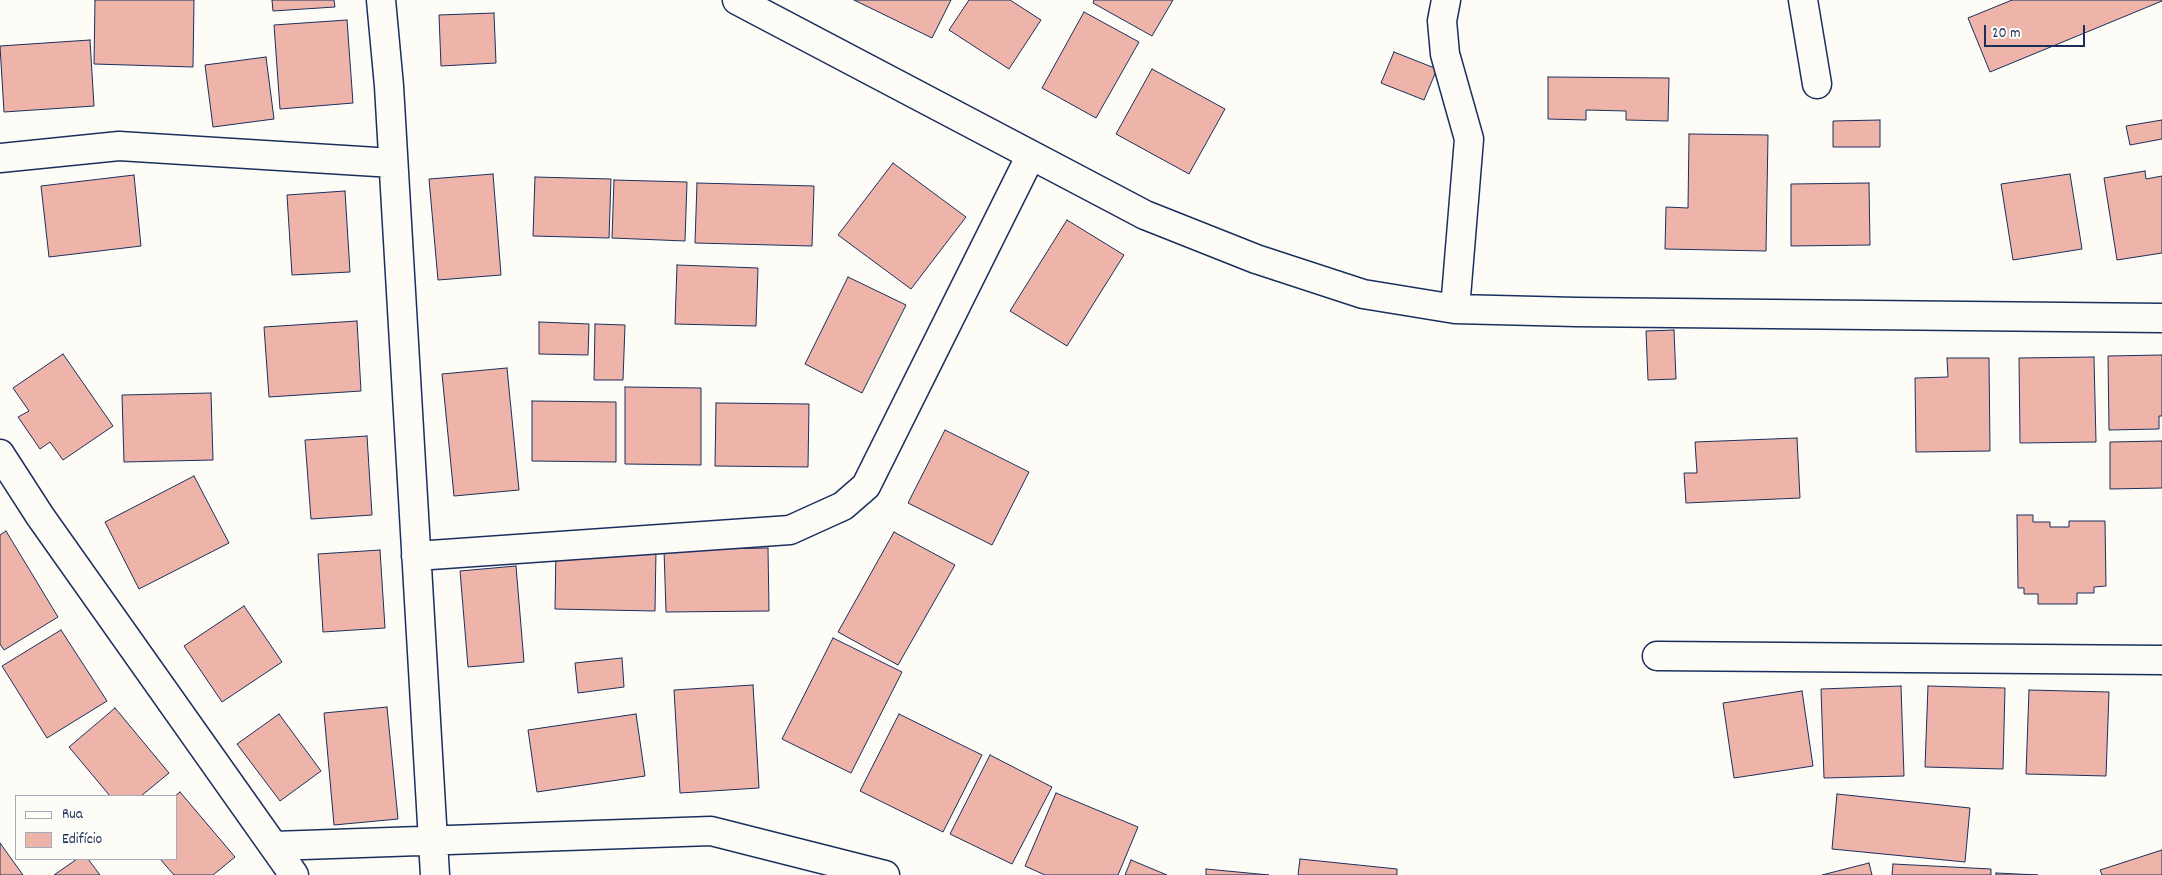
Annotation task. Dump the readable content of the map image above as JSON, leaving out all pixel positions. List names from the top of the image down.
{
  "legend": ["Rua", "Edifício"],
  "scale_bar": "20 m"
}
